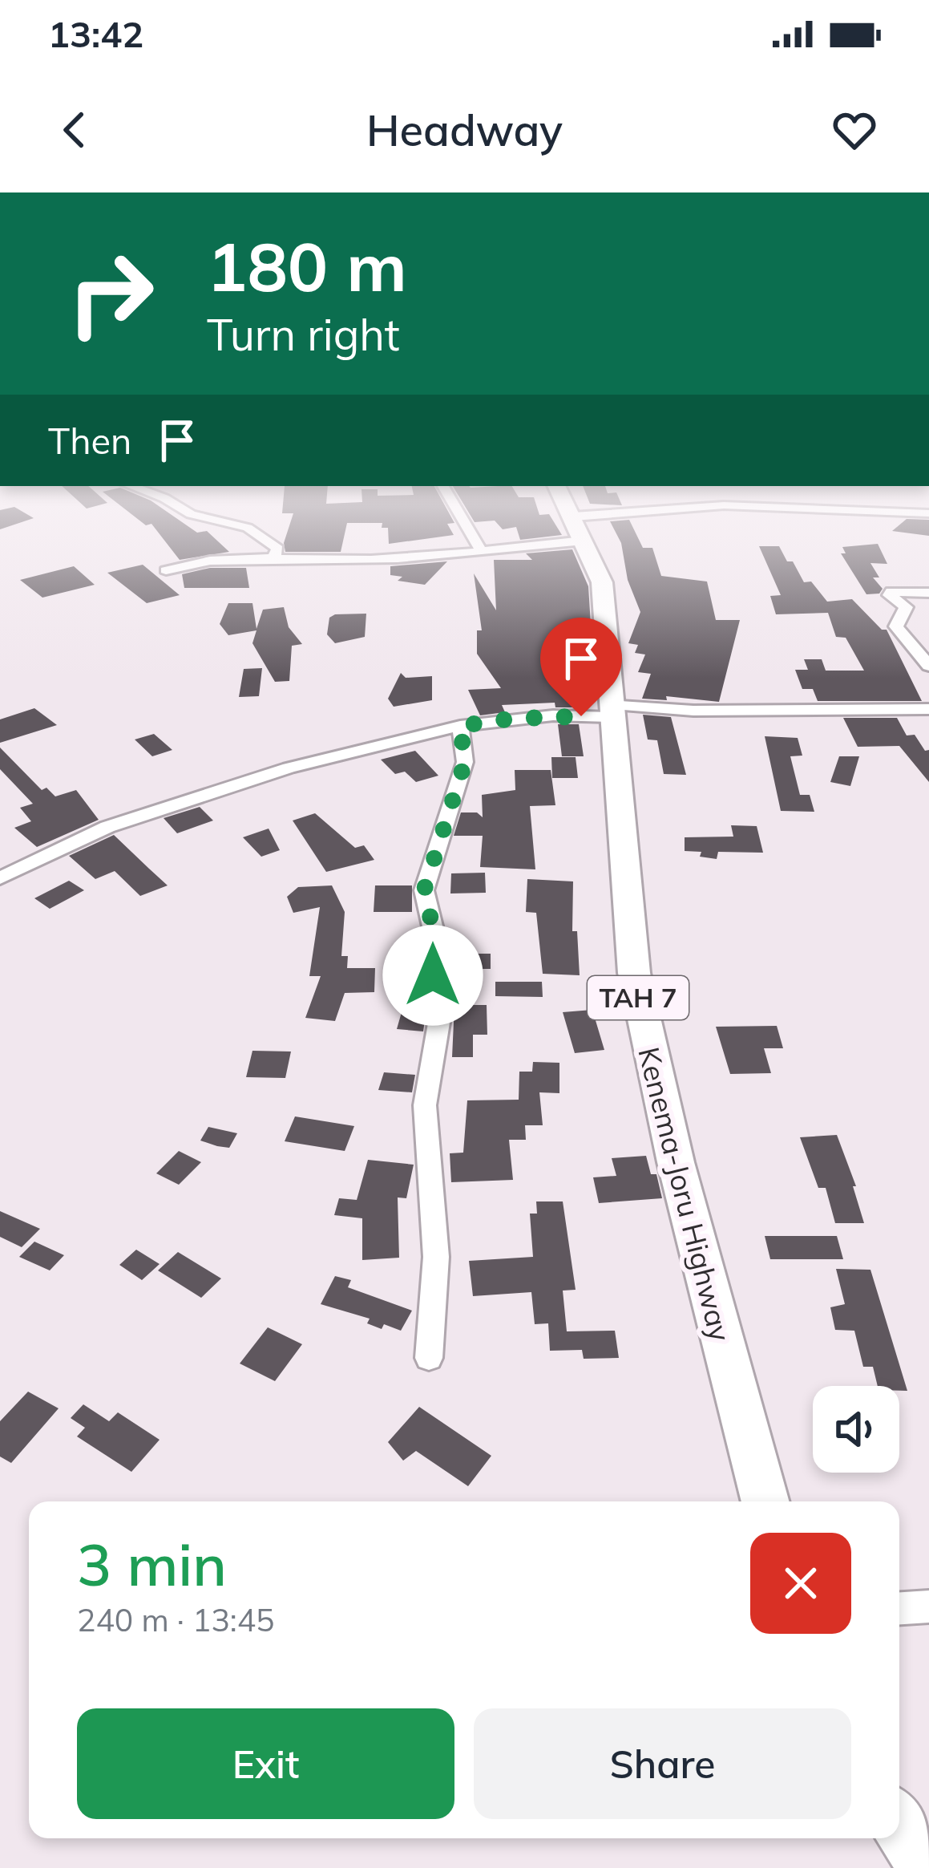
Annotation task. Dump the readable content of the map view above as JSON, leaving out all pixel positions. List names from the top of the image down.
{
  "streets": {
    "highway": ["TAH 7", "Kenema-Joru Highway"]
  },
  "page": {
    "status": "13:42",
    "header": "Headway",
    "turn": ["180 m", "Turn right"],
    "then": "Then",
    "heading": ["3 min", "240 m · 13:45"],
    "buttons": ["Exit", "Share"]
  }
}
